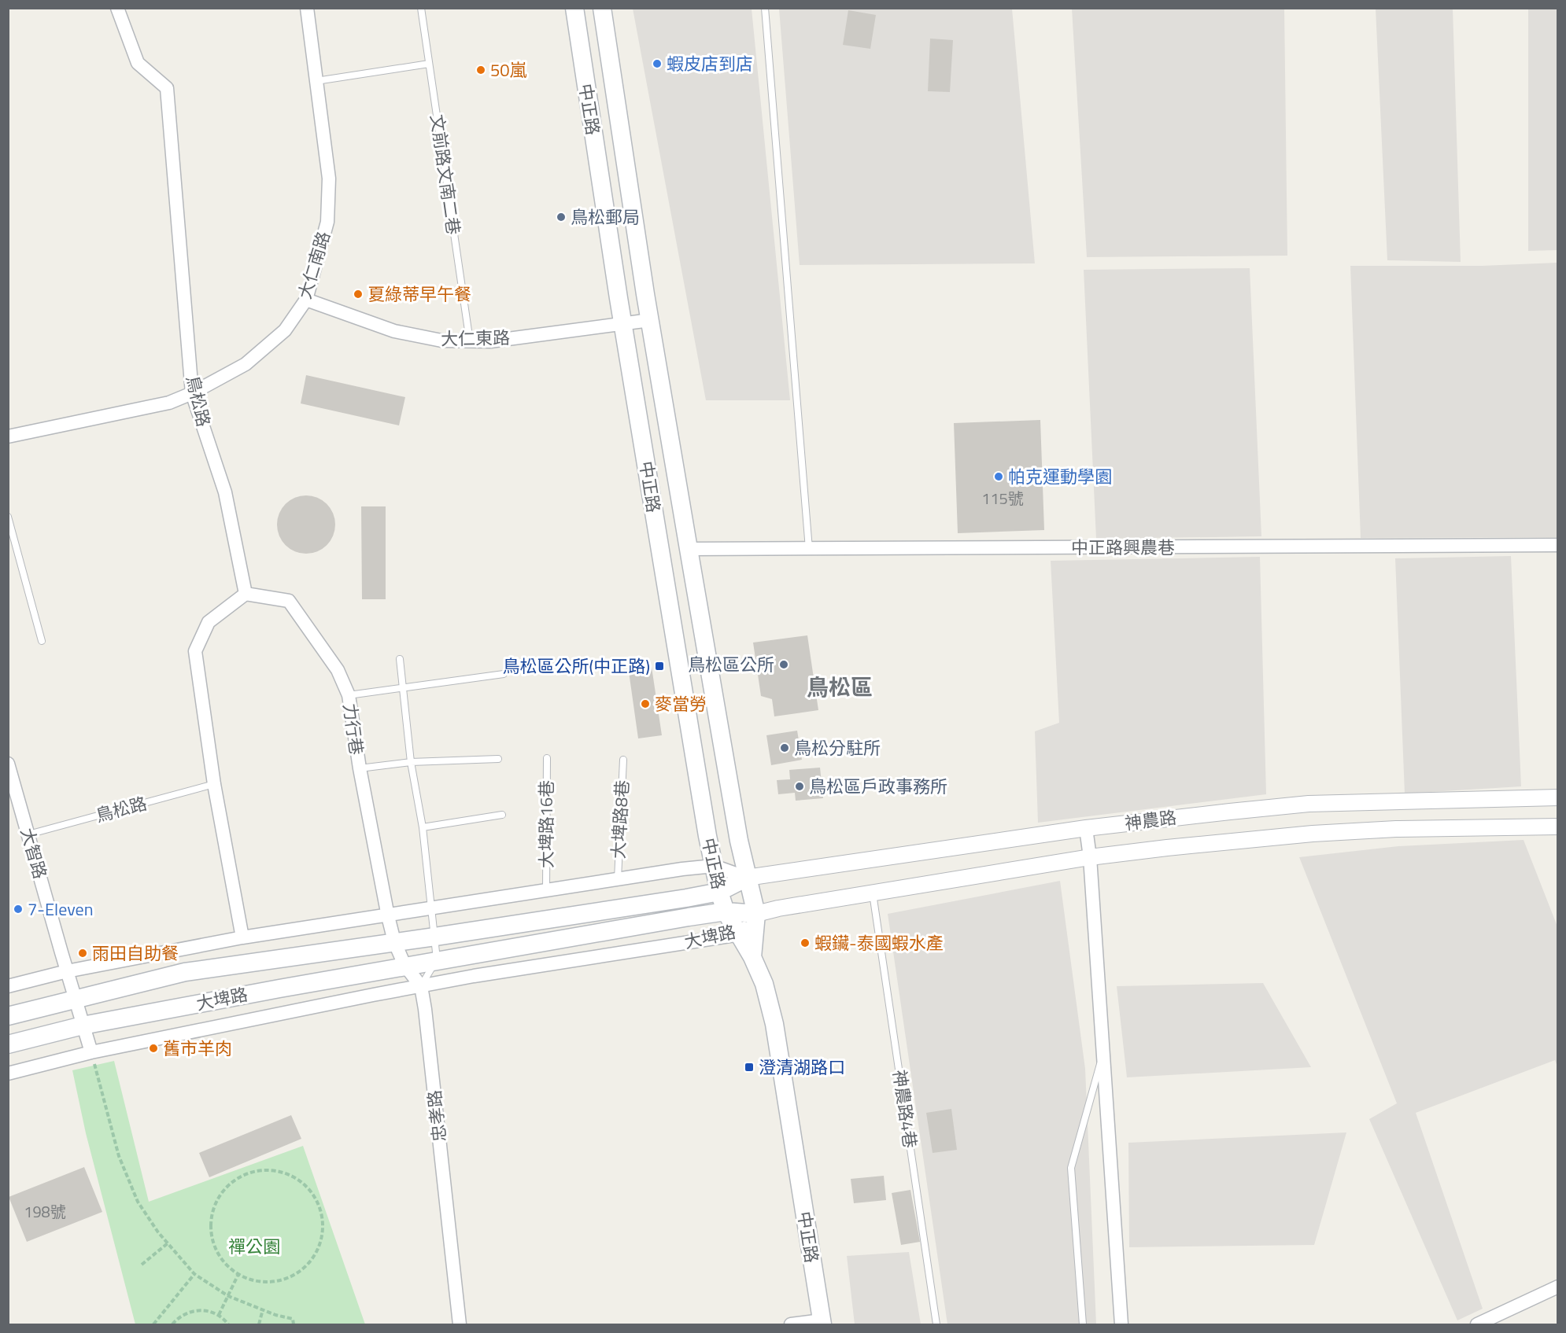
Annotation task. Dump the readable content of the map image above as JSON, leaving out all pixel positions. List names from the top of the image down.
{
  "streets": {
    "main road": ["中正路", "大埤路"],
    "street": [
      "大仁南路",
      "大仁東路",
      "鳥松路",
      "中正路興農巷",
      "力行巷",
      "神農路",
      "大智路",
      "忠孝路"
    ],
    "lane": [
      "文前路文南二巷",
      "大埤路8巷",
      "大埤路16巷",
      "神農路4巷"
    ]
  },
  "crossings": [
    ["中正路", "大仁東路"],
    ["中正路", "中正路興農巷"],
    ["中正路", "神農路"],
    ["中正路", "大埤路"],
    ["文前路文南二巷", "大仁東路"],
    ["大仁南路", "大仁東路"],
    ["大仁南路", "鳥松路"],
    ["鳥松路", "力行巷"],
    ["鳥松路", "大智路"],
    ["力行巷", "忠孝路"],
    ["神農路", "大埤路"],
    ["神農路", "神農路4巷"],
    ["大智路", "大埤路"],
    ["大埤路", "忠孝路"]
  ],
  "districts": ["鳥松區"],
  "parks": ["禪公園"],
  "places": {
    "other": [
      "蝦皮店到店",
      "50嵐",
      "鳥松郵局",
      "夏綠蒂早午餐",
      "帕克運動學園",
      "鳥松區公所",
      "麥當勞",
      "鳥松分駐所",
      "鳥松區戶政事務所",
      "7-Eleven",
      "蝦鑶-泰國蝦水產",
      "雨田自助餐",
      "舊市羊肉"
    ],
    "transit": ["鳥松區公所(中正路)", "澄清湖路口"]
  },
  "house_numbers": ["115號", "198號"]
}
